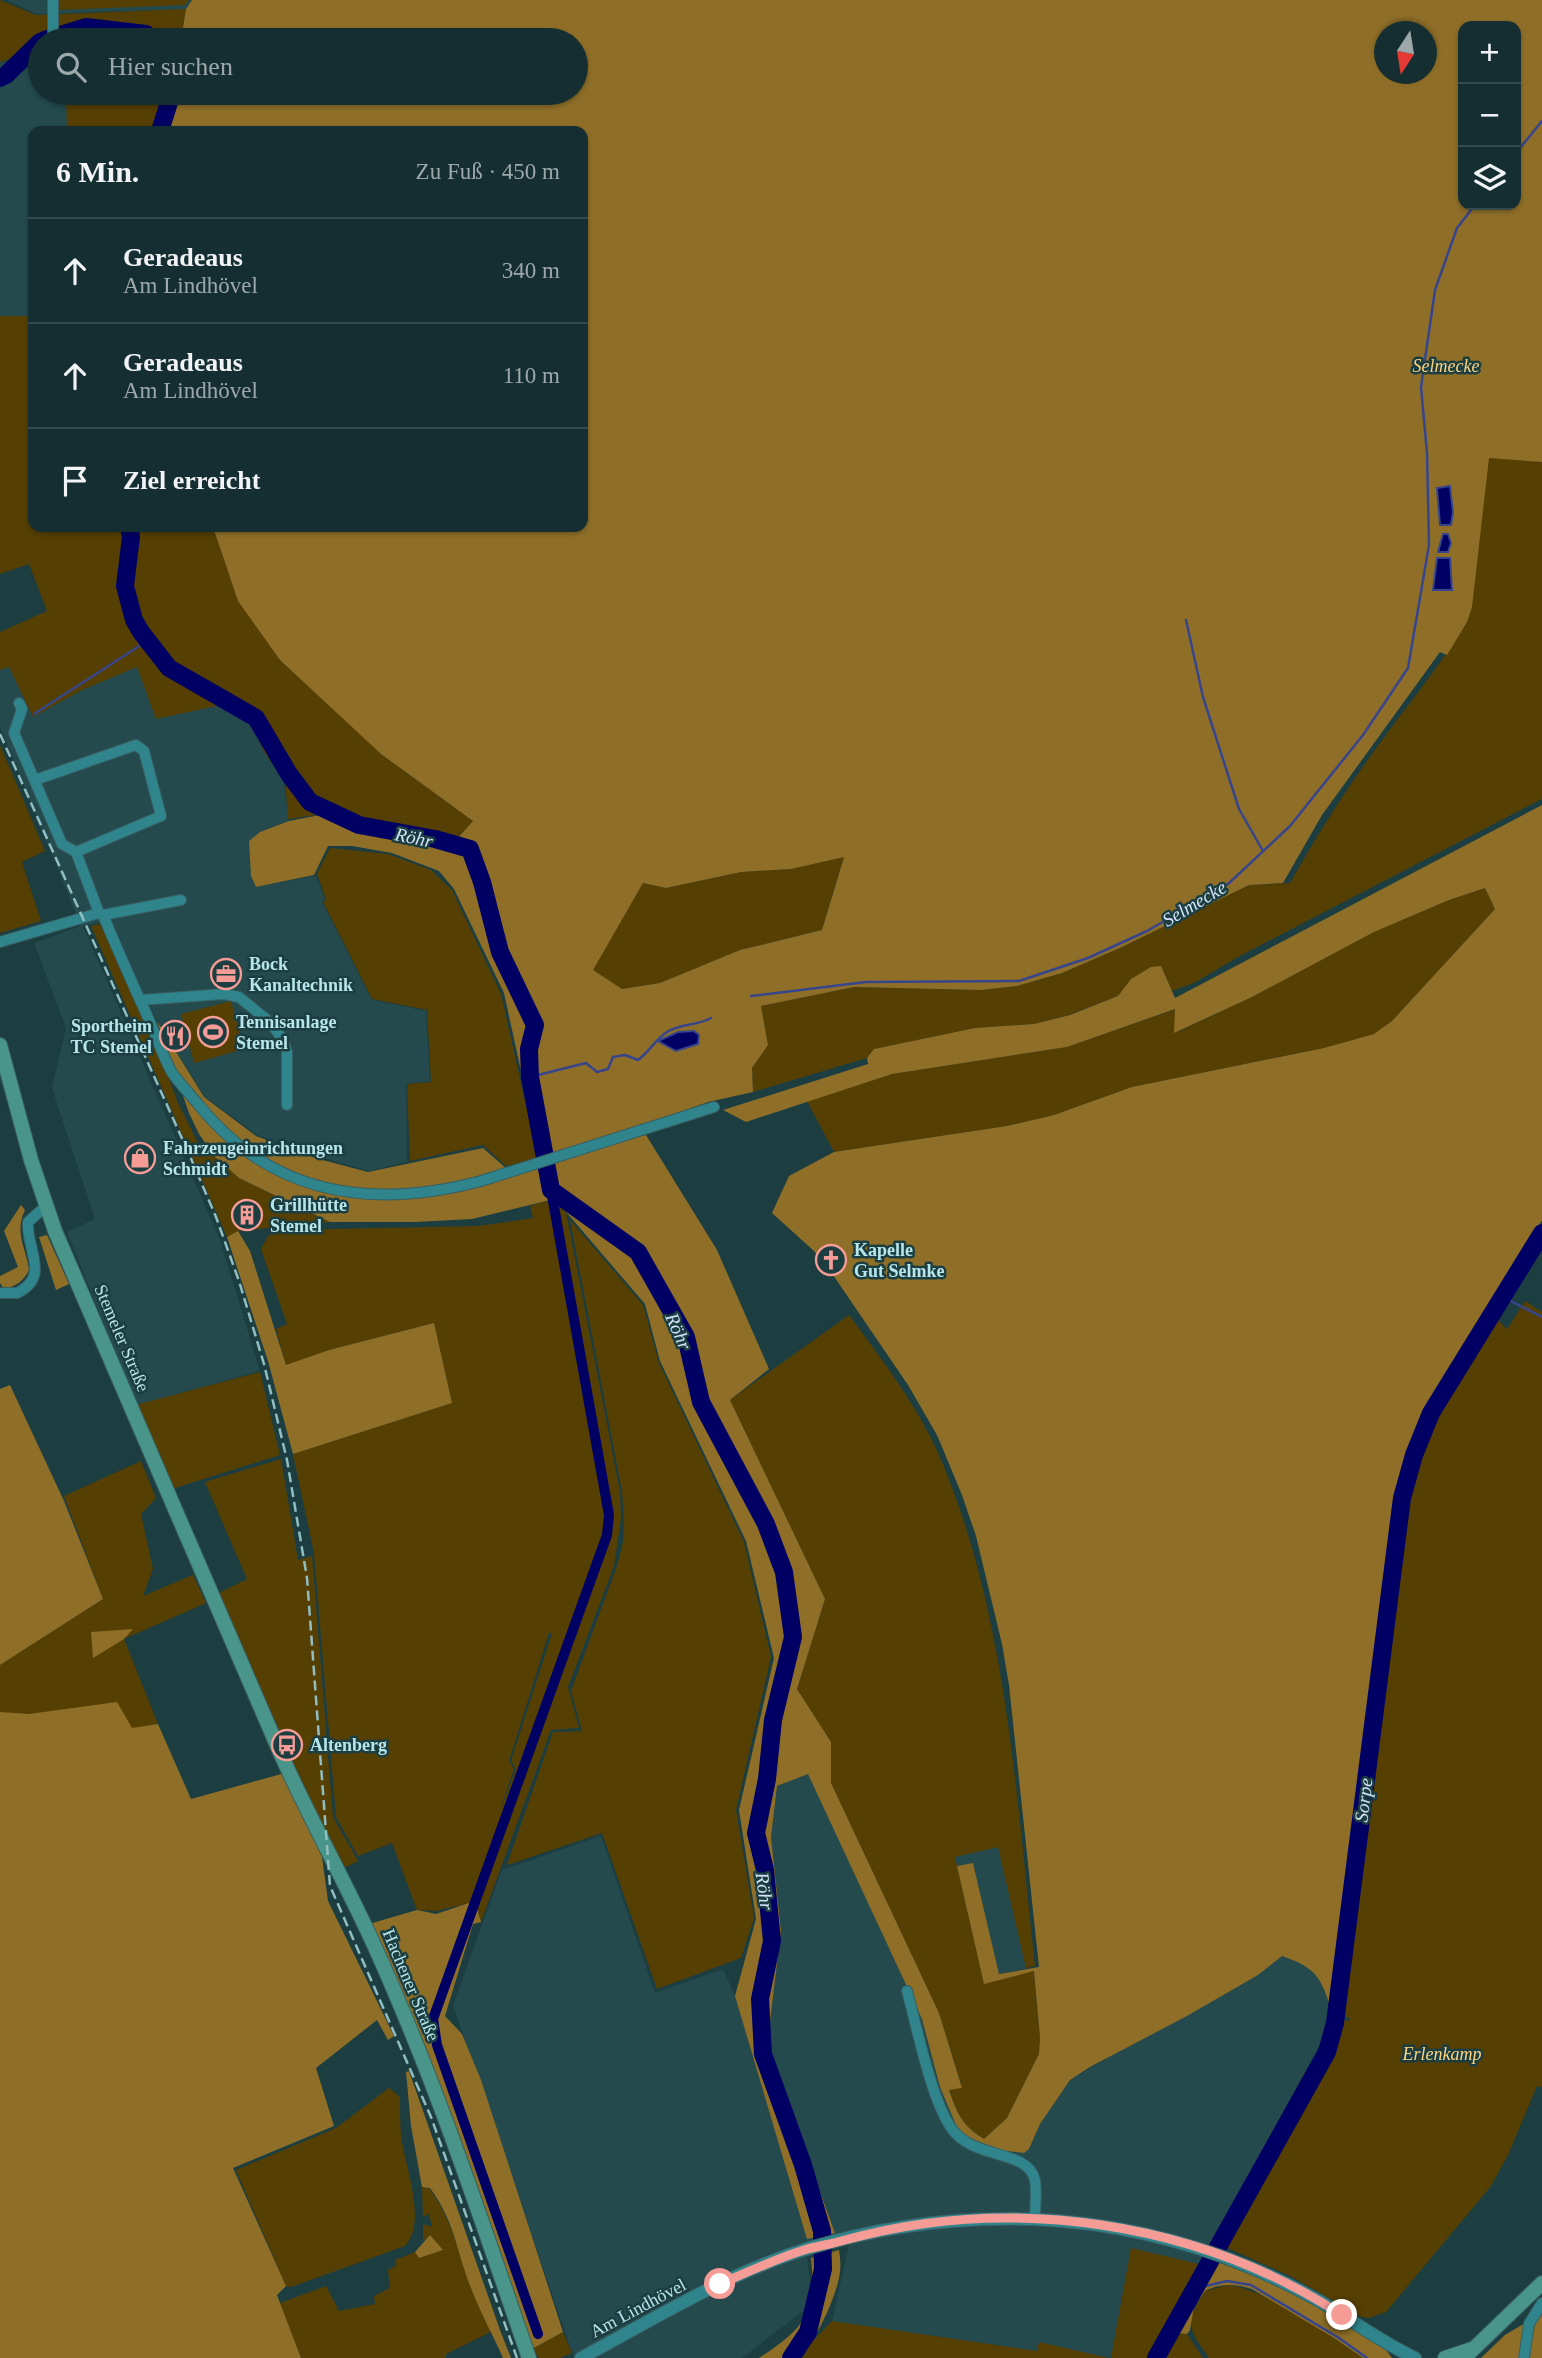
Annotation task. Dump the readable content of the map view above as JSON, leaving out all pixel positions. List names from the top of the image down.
{
  "streets": {
    "main road": ["Stemeler Straße", "Hachener Straße"],
    "street": ["Am Lindhövel"]
  },
  "crossings": [
    ["Stemeler Straße", "Hachener Straße"]
  ],
  "water": ["Röhr", "Selmecke", "Sorpe"],
  "parks": ["Selmecke", "Erlenkamp"],
  "places": {
    "office": ["Bock Kanaltechnik"],
    "sports": ["Tennisanlage Stemel"],
    "restaurant": ["Sportheim TC Stemel"],
    "shop": ["Fahrzeugeinrichtungen Schmidt"],
    "building": ["Grillhütte Stemel"],
    "church": ["Kapelle Gut Selmke"],
    "bus stop": ["Altenberg"]
  },
  "north": "bottom",
  "page": {
    "map_buttons": ["+", "−"],
    "search": "Hier suchen",
    "heading": ["6 Min.", "Zu Fuß · 450 m"],
    "list": [
      ["Geradeaus", "Am Lindhövel", "340 m"],
      ["Geradeaus", "Am Lindhövel", "110 m"],
      "Ziel erreicht"
    ]
  }
}
